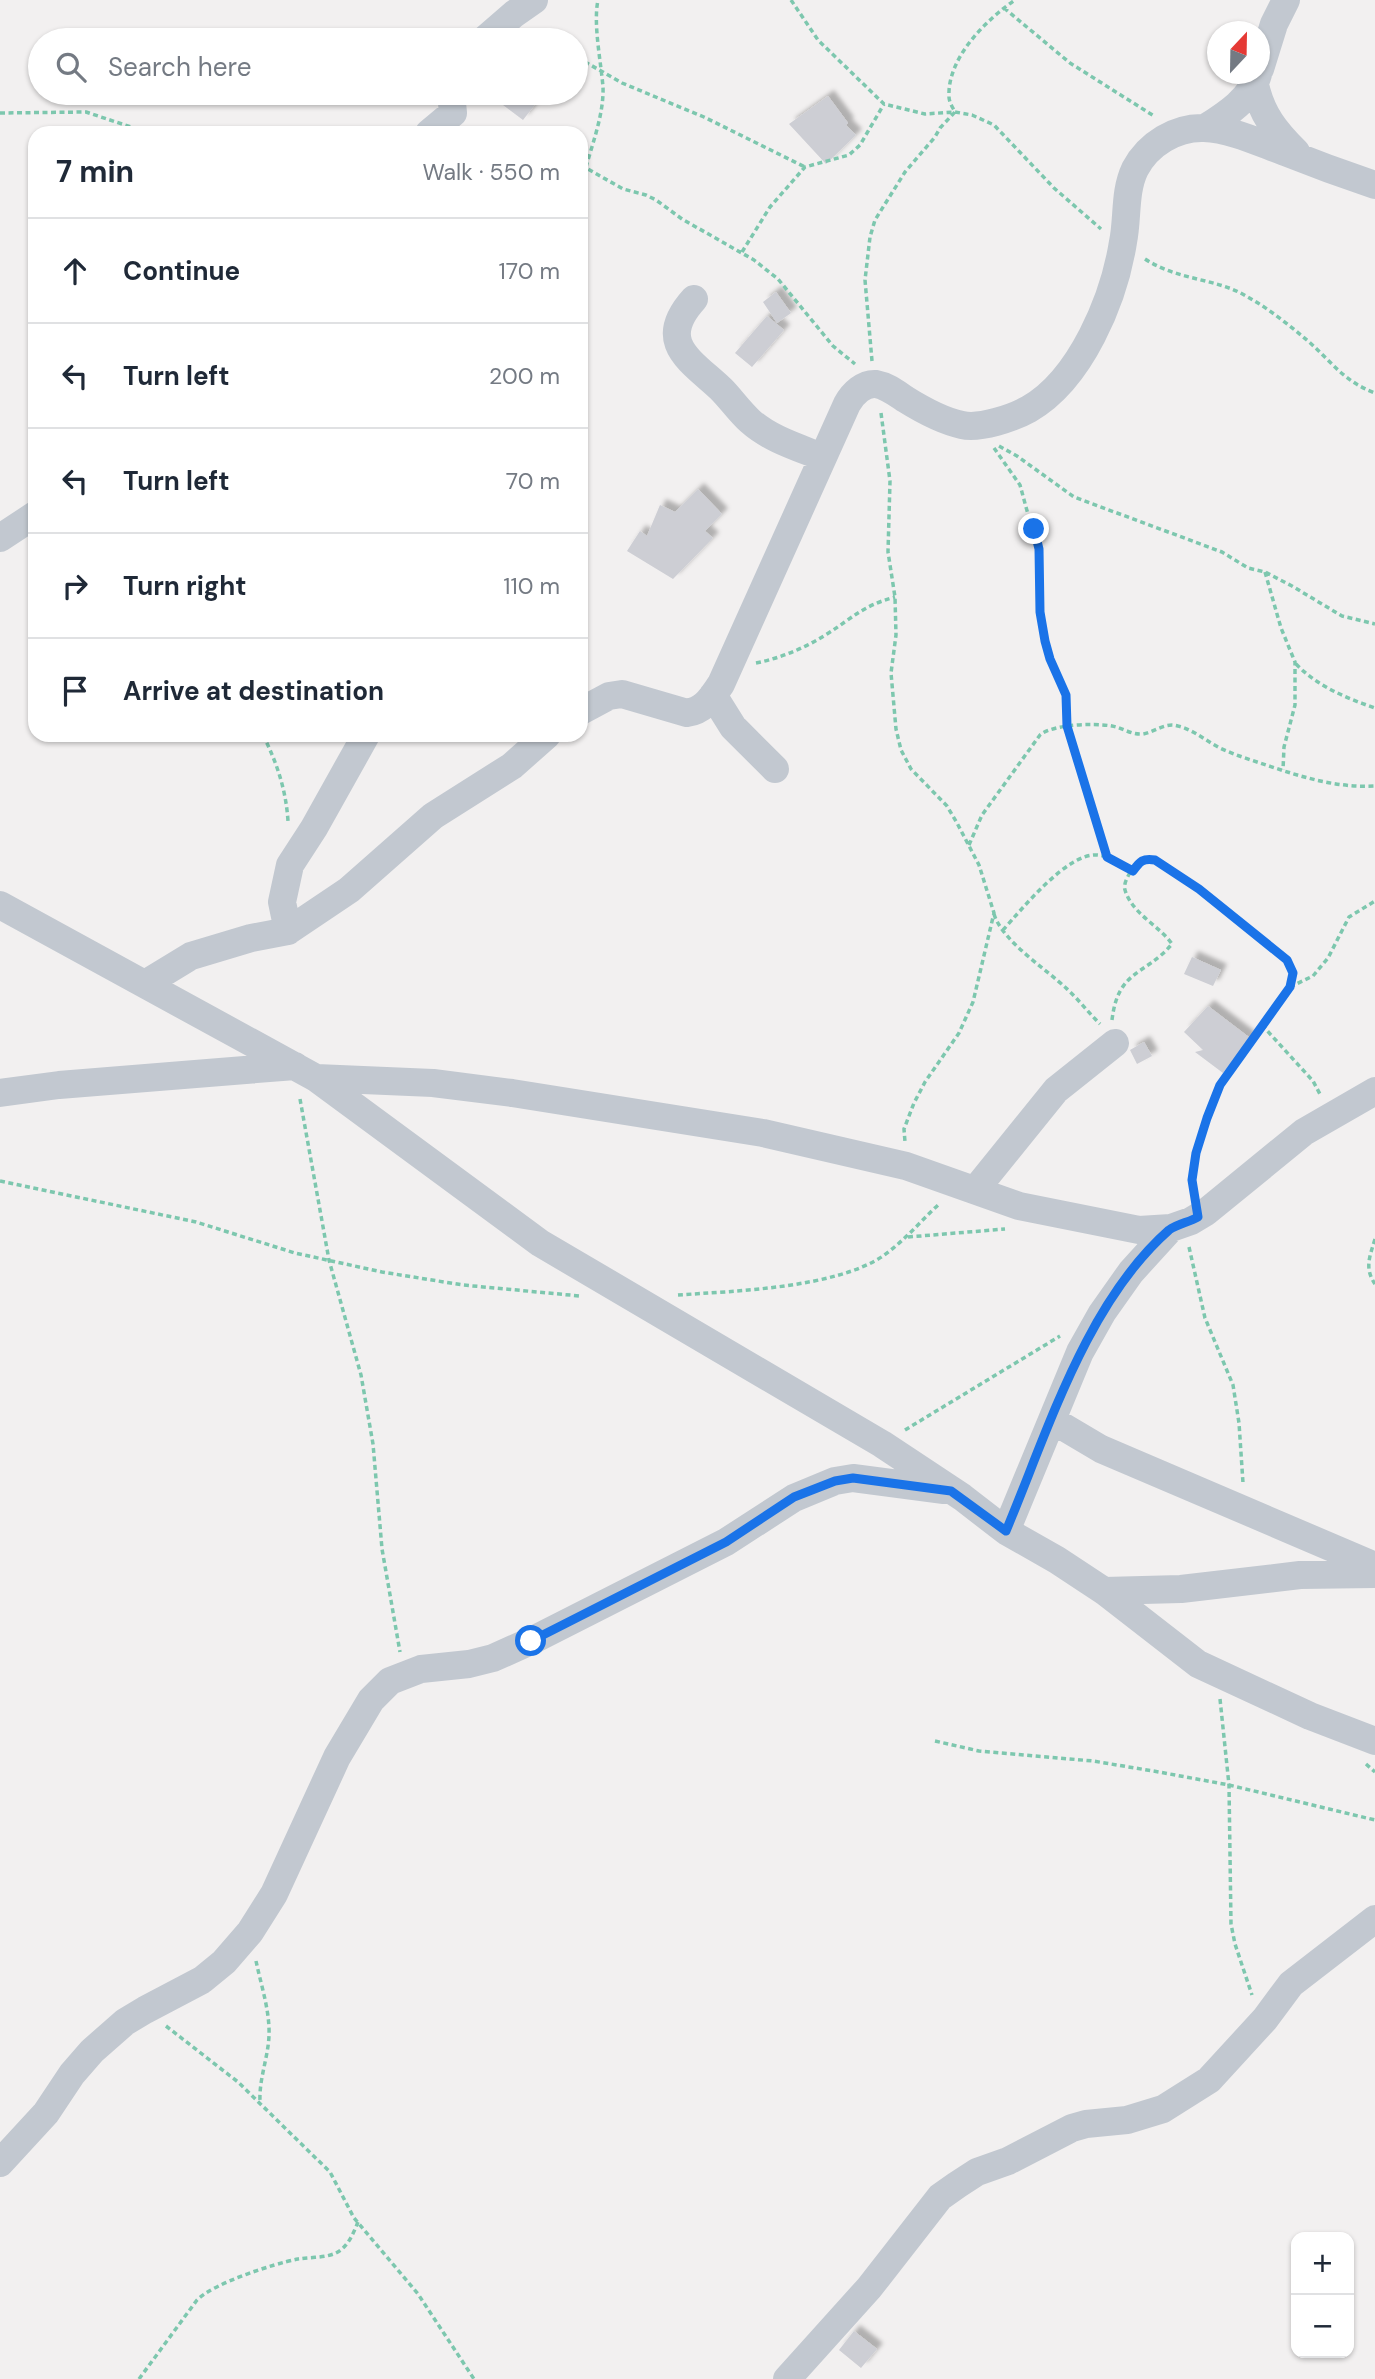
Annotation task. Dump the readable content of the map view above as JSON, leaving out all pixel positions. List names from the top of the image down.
{
  "north": "top",
  "page": {
    "search": "Search here",
    "heading": ["7 min", "Walk · 550 m"],
    "list": [
      ["Continue", "170 m"],
      ["Turn left", "200 m"],
      ["Turn left", "70 m"],
      ["Turn right", "110 m"],
      "Arrive at destination"
    ],
    "map_buttons": ["+", "−"]
  }
}
